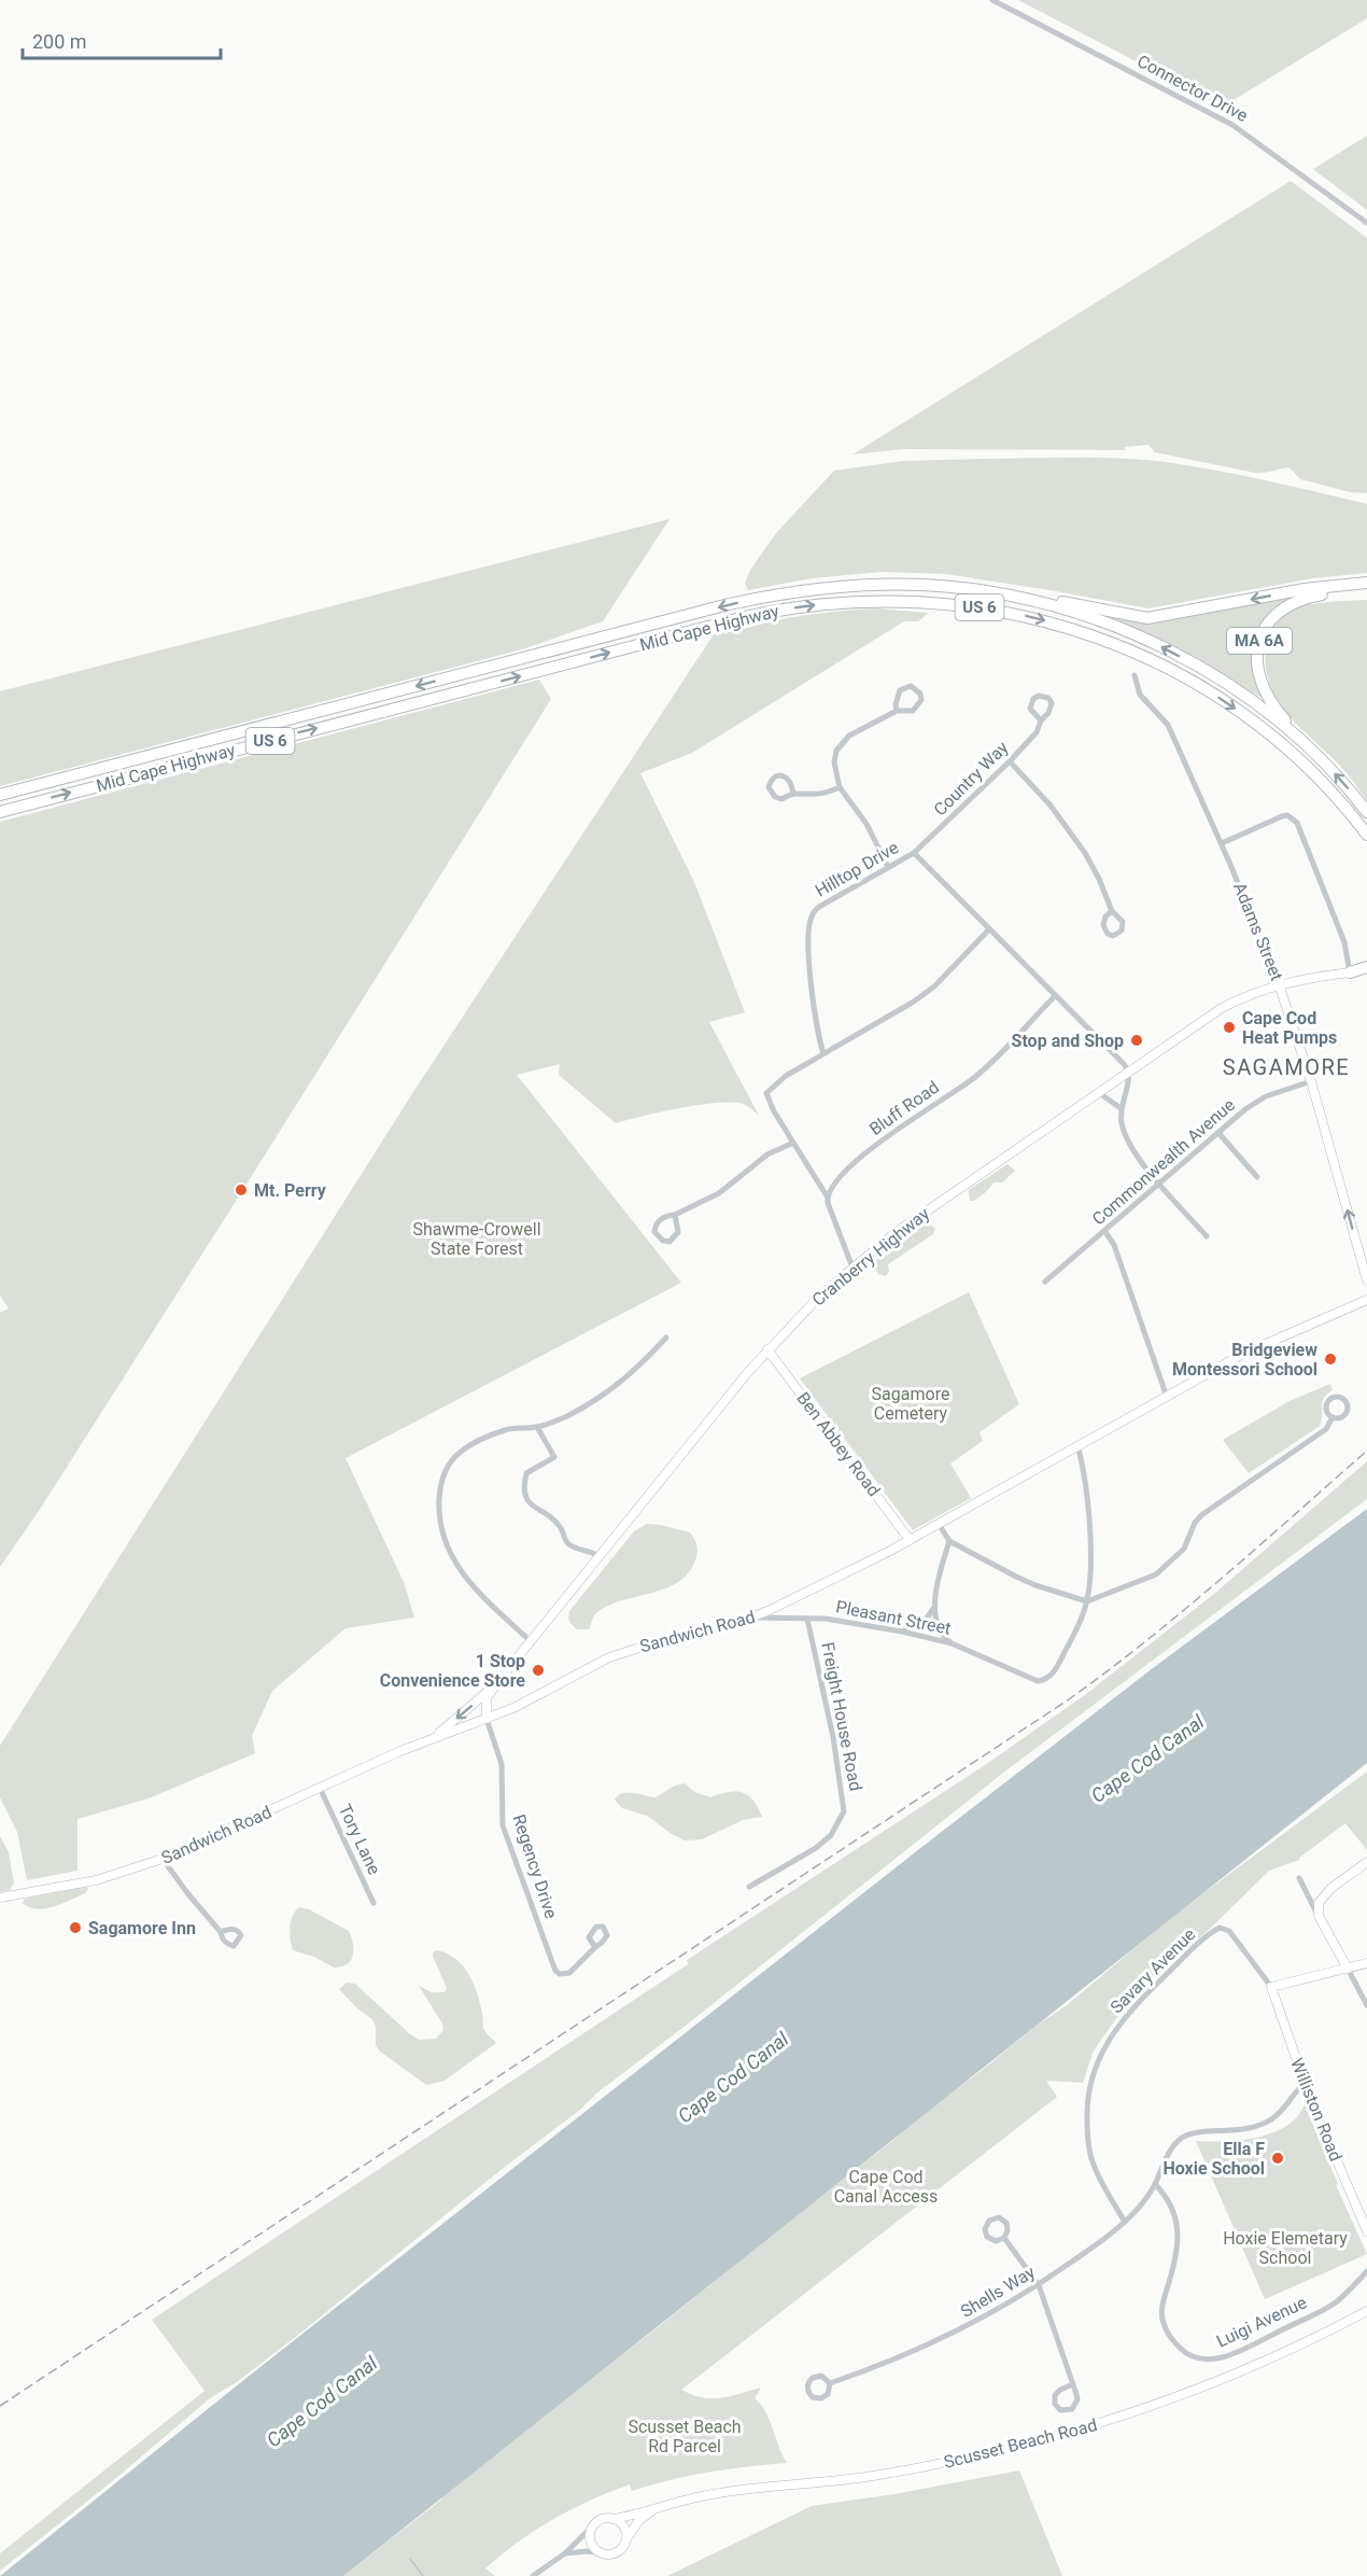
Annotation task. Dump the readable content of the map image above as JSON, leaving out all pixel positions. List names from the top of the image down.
{
  "streets": {
    "highway": ["US 6", "Mid Cape Highway", "MA 6A"],
    "main road": [
      "Adams Street",
      "Cranberry Highway",
      "Ben Abbey Road",
      "Sandwich Road",
      "Williston Road",
      "Scusset Beach Road"
    ],
    "street": [
      "Connector Drive",
      "Country Way",
      "Hilltop Drive",
      "Bluff Road",
      "Commonwealth Avenue",
      "Pleasant Street",
      "Freight House Road",
      "Tory Lane",
      "Regency Drive",
      "Savary Avenue",
      "Shells Way",
      "Luigi Avenue"
    ]
  },
  "crossings": [
    ["Mid Cape Highway", "MA 6A"],
    ["Country Way", "Hilltop Drive"],
    ["Hilltop Drive", "Bluff Road"],
    ["Hilltop Drive", "Cranberry Highway"],
    ["Adams Street", "Commonwealth Avenue"],
    ["Adams Street", "Cranberry Highway"],
    ["Cranberry Highway", "Ben Abbey Road"],
    ["Cranberry Highway", "Sandwich Road"],
    ["Cranberry Highway", "Regency Drive"],
    ["Ben Abbey Road", "Sandwich Road"],
    ["Pleasant Street", "Sandwich Road"],
    ["Pleasant Street", "Freight House Road"],
    ["Sandwich Road", "Tory Lane"],
    ["Sandwich Road", "Regency Drive"],
    ["Savary Avenue", "Williston Road"],
    ["Savary Avenue", "Shells Way"],
    ["Williston Road", "Shells Way"],
    ["Shells Way", "Luigi Avenue"]
  ],
  "districts": ["SAGAMORE"],
  "water": ["Cape Cod Canal"],
  "parks": [
    "Shawme-Crowell State Forest",
    "Sagamore Cemetery",
    "Cape Cod Canal Access",
    "Hoxie Elemetary School",
    "Scusset Beach Rd Parcel"
  ],
  "places": [
    "Cape Cod Heat Pumps",
    "Stop and Shop",
    "Mt. Perry",
    "Bridgeview Montessori School",
    "1 Stop Convenience Store",
    "Sagamore Inn",
    "Ella F Hoxie School"
  ],
  "scale_bar": "200 m"
}
